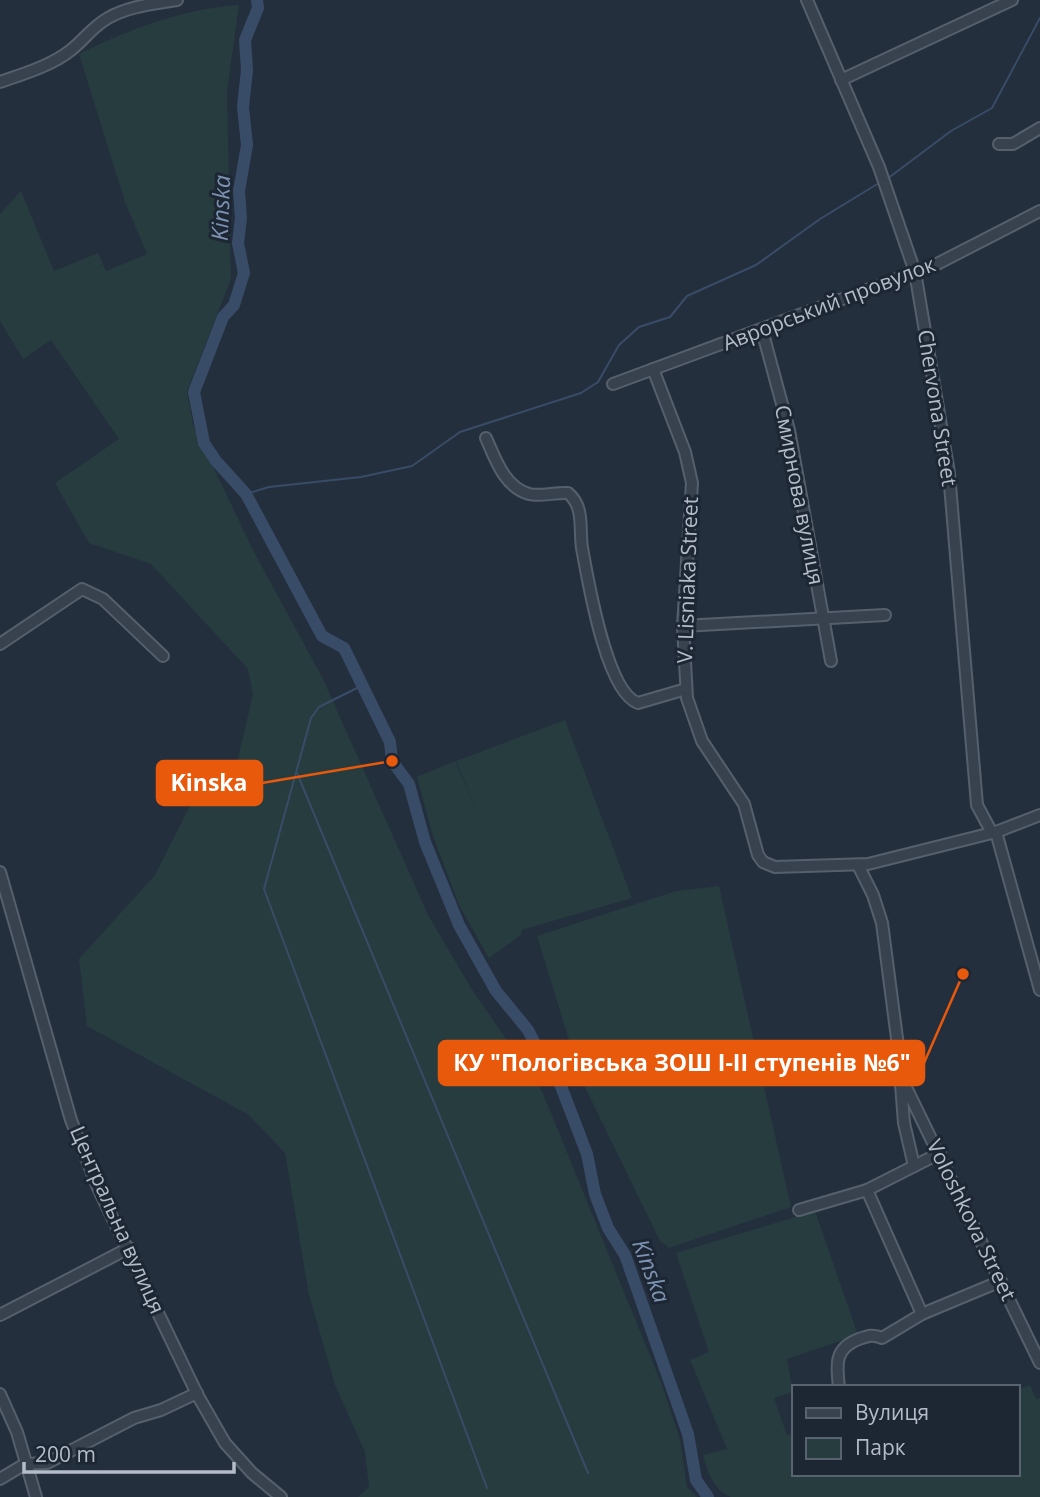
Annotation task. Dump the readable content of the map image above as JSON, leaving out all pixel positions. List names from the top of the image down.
{
  "streets": {
    "street": [
      "Аврорський провулок",
      "Chervona Street",
      "Смирнова вулиця",
      "V. Lisniaka Street",
      "Центральна вулиця",
      "Voloshkova Street"
    ]
  },
  "crossings": [
    ["Аврорський провулок", "Chervona Street"],
    ["Аврорський провулок", "Смирнова вулиця"],
    ["Аврорський провулок", "V. Lisniaka Street"],
    ["V. Lisniaka Street", "Voloshkova Street"]
  ],
  "water": ["Kinska"],
  "places": ["Kinska", "КУ \"Пологівська ЗОШ І-ІІ ступенів №6\""],
  "legend": ["Вулиця", "Парк"],
  "scale_bar": "200 m"
}
